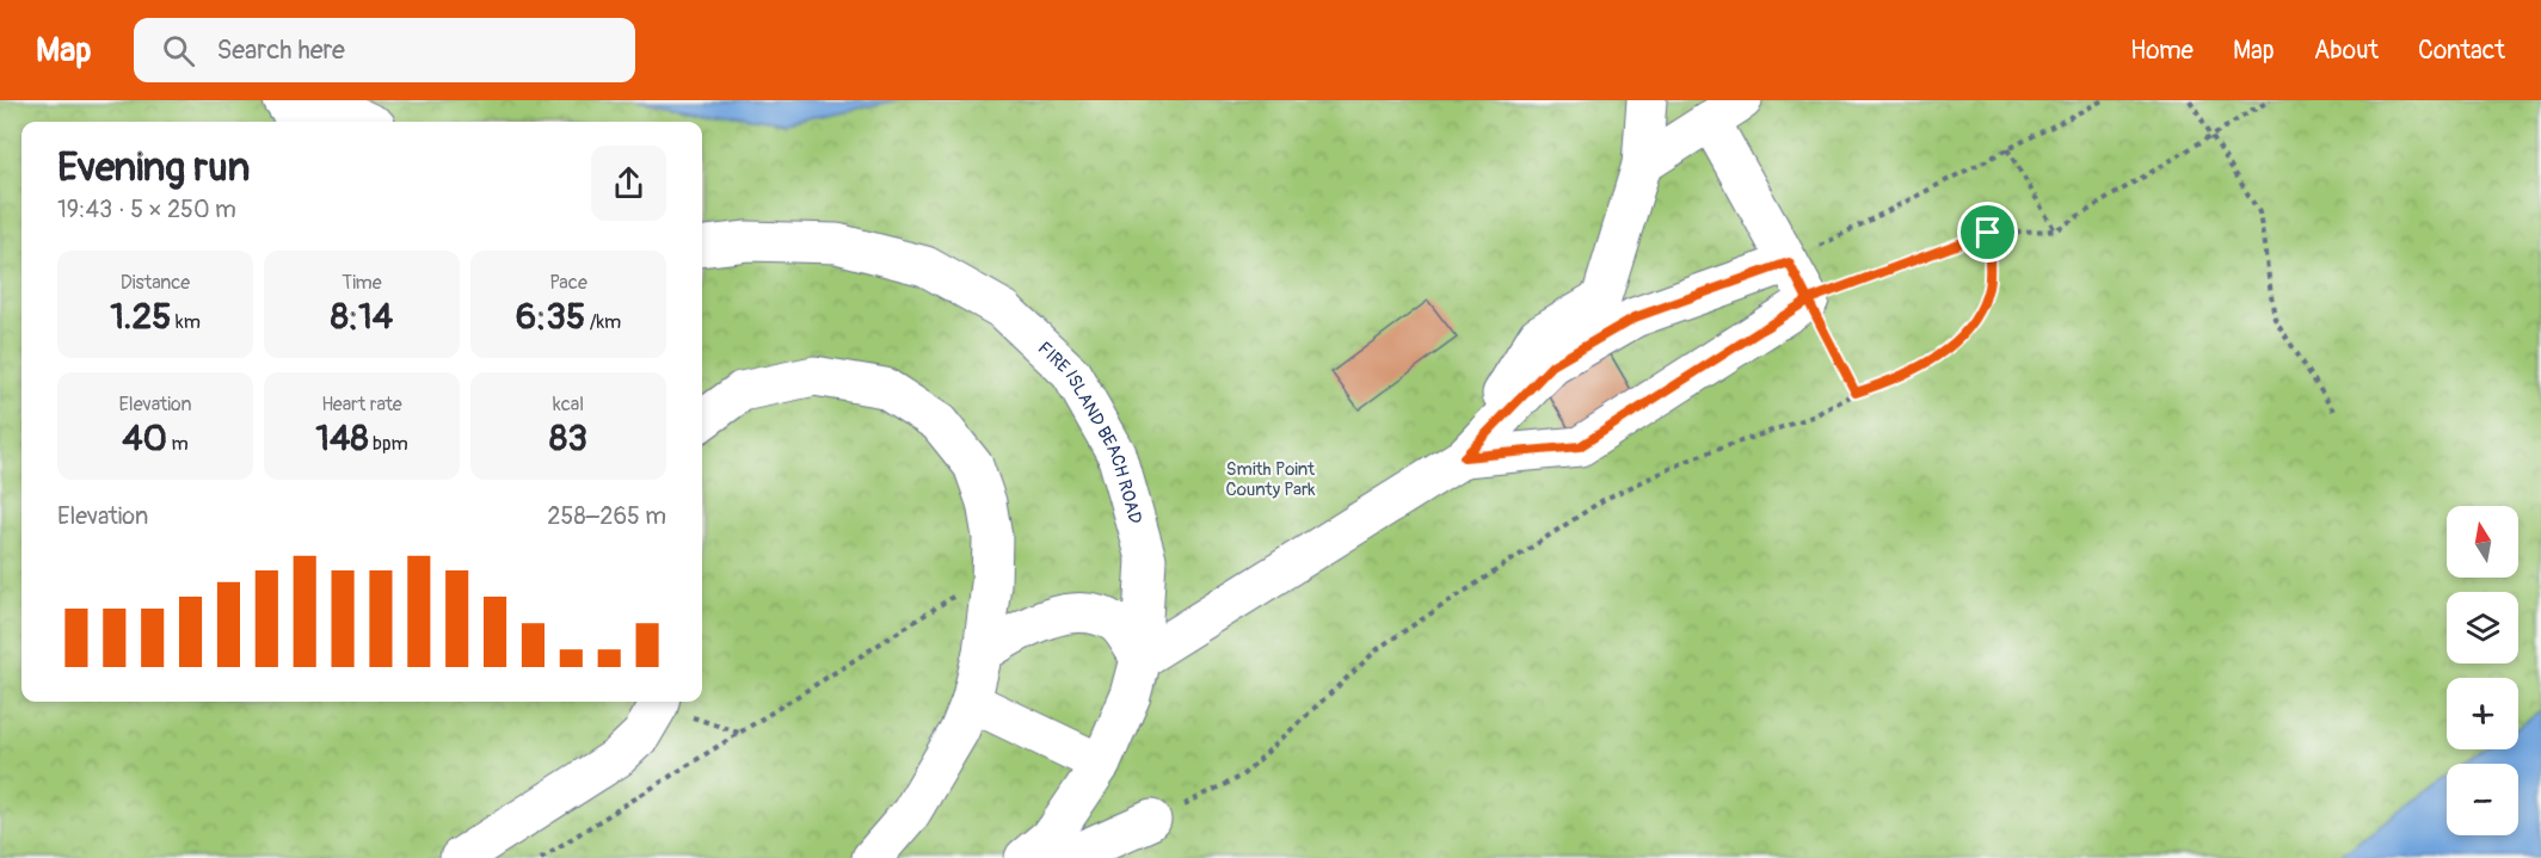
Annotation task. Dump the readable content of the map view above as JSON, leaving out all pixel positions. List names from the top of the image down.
{
  "streets": {
    "street": ["FIRE ISLAND BEACH ROAD"]
  },
  "parks": ["Smith Point County Park"],
  "north": "top",
  "page": {
    "header": "Map",
    "search": "Search here",
    "nav": [
      "Home",
      "Map",
      "About",
      "Contact"
    ],
    "heading": ["Evening run", "19:43 · 5 × 250 m"],
    "stats": [
      ["Distance", "1.25 km"],
      ["Time", "8:14"],
      ["Pace", "6:35 /km"],
      ["Elevation", "40 m"],
      ["Heart rate", "148 bpm"],
      ["kcal", "83"]
    ],
    "chart": ["Elevation", "258–265 m"],
    "map_buttons": ["+", "−"]
  }
}
